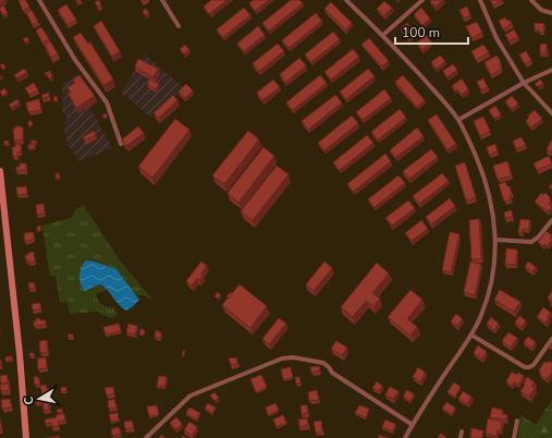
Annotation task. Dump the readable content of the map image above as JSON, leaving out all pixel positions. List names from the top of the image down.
{
  "scale_bar": "100 m",
  "north": "left"
}
